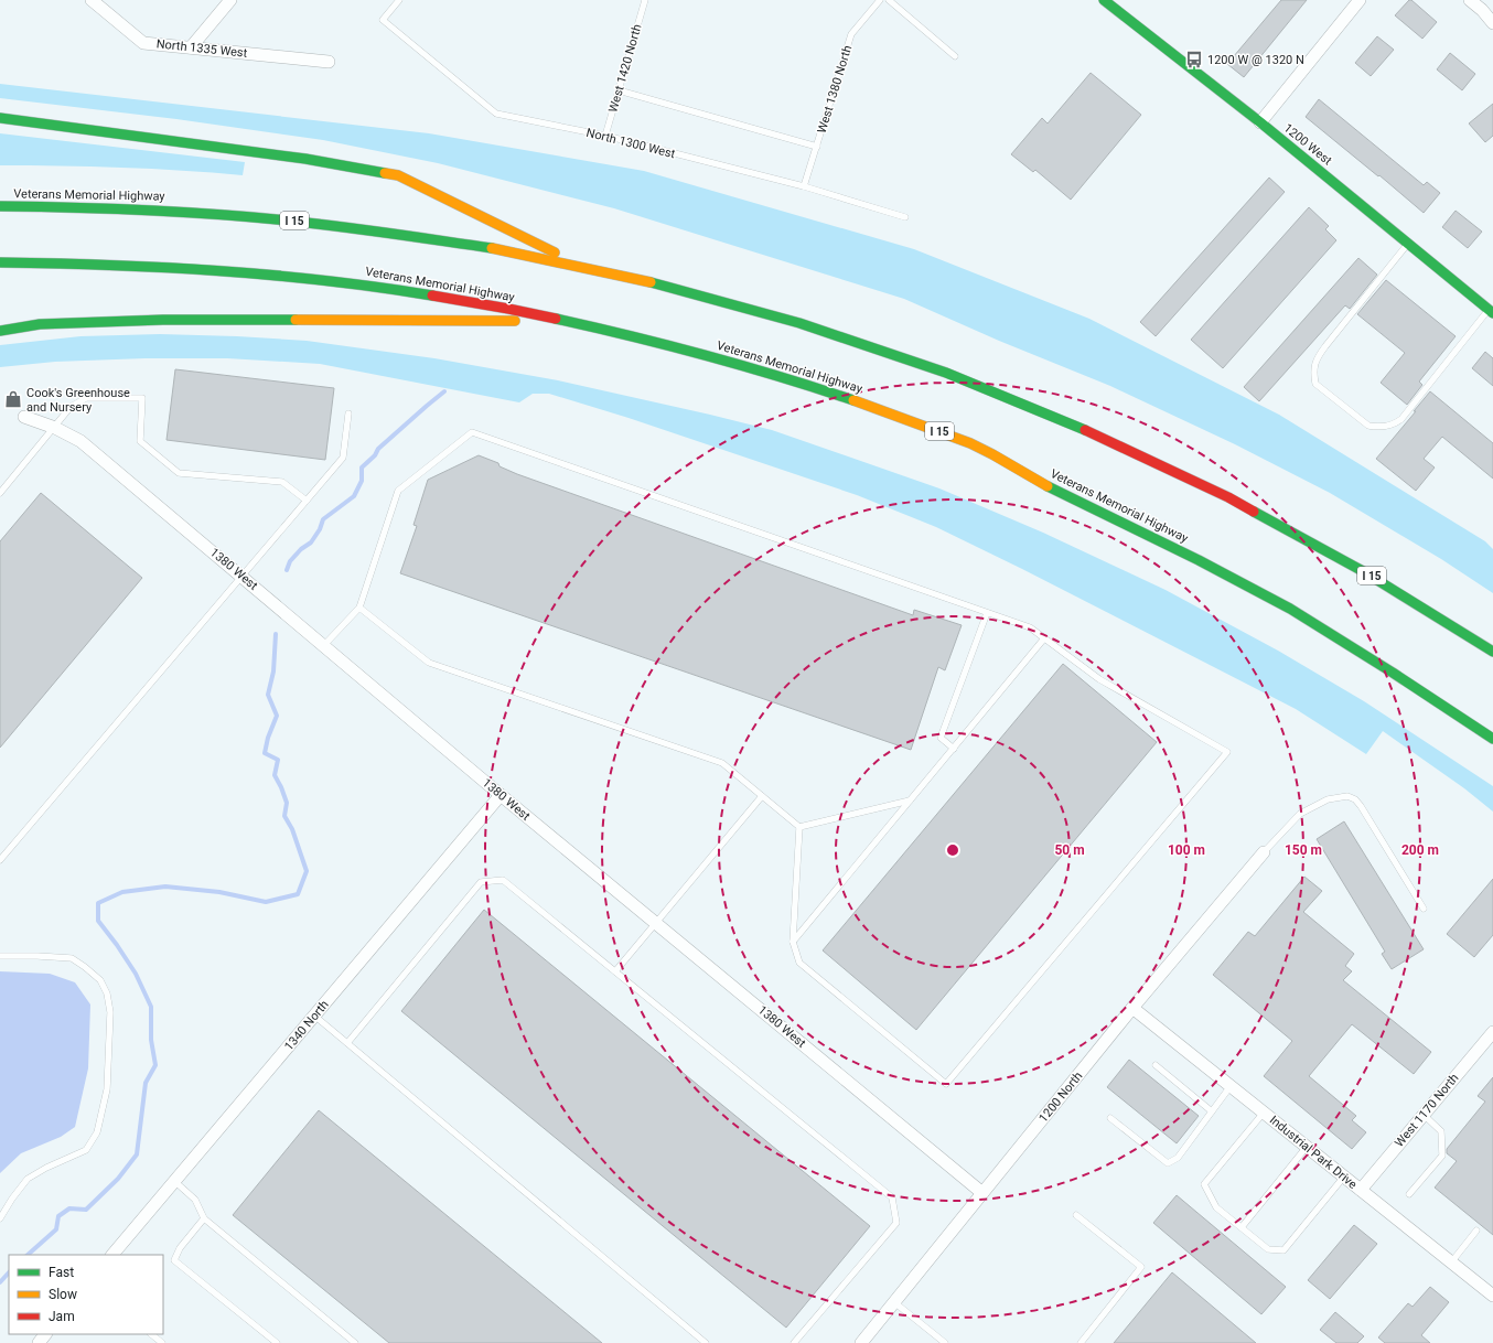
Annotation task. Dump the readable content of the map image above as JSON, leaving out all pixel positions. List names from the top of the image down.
{
  "streets": {
    "main road": ["1200 West", "Veterans Memorial Highway", "I 15"],
    "street": [
      "North 1335 West",
      "1380 West",
      "1340 North",
      "1200 North",
      "West 1170 North",
      "Industrial Park Drive"
    ],
    "lane": ["West 1420 North", "West 1380 North", "North 1300 West"]
  },
  "crossings": [
    ["West 1420 North", "North 1300 West"],
    ["West 1380 North", "North 1300 West"],
    ["1380 West", "1340 North"],
    ["1380 West", "1200 North"],
    ["1200 North", "Industrial Park Drive"],
    ["West 1170 North", "Industrial Park Drive"]
  ],
  "places": {
    "bus stop": ["1200 W @ 1320 N"],
    "shop": ["Cook's Greenhouse and Nursery"]
  },
  "legend": ["Fast", "Slow", "Jam"],
  "rings": [
    "50 m",
    "100 m",
    "150 m",
    "200 m"
  ]
}
